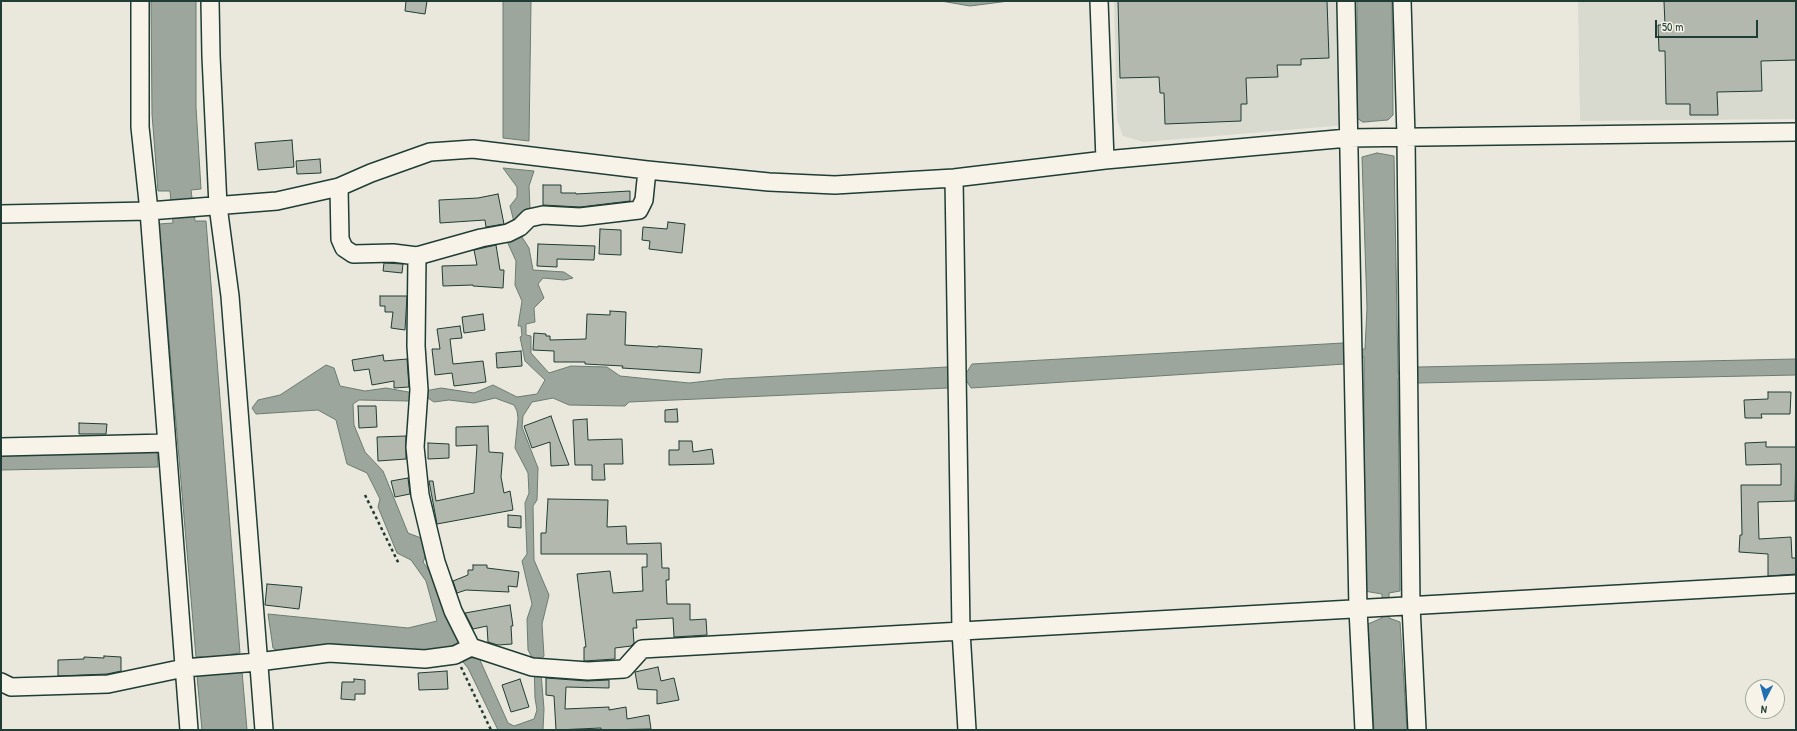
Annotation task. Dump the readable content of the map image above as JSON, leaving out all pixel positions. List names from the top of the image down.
{
  "scale_bar": "50 m",
  "north": "bottom"
}
